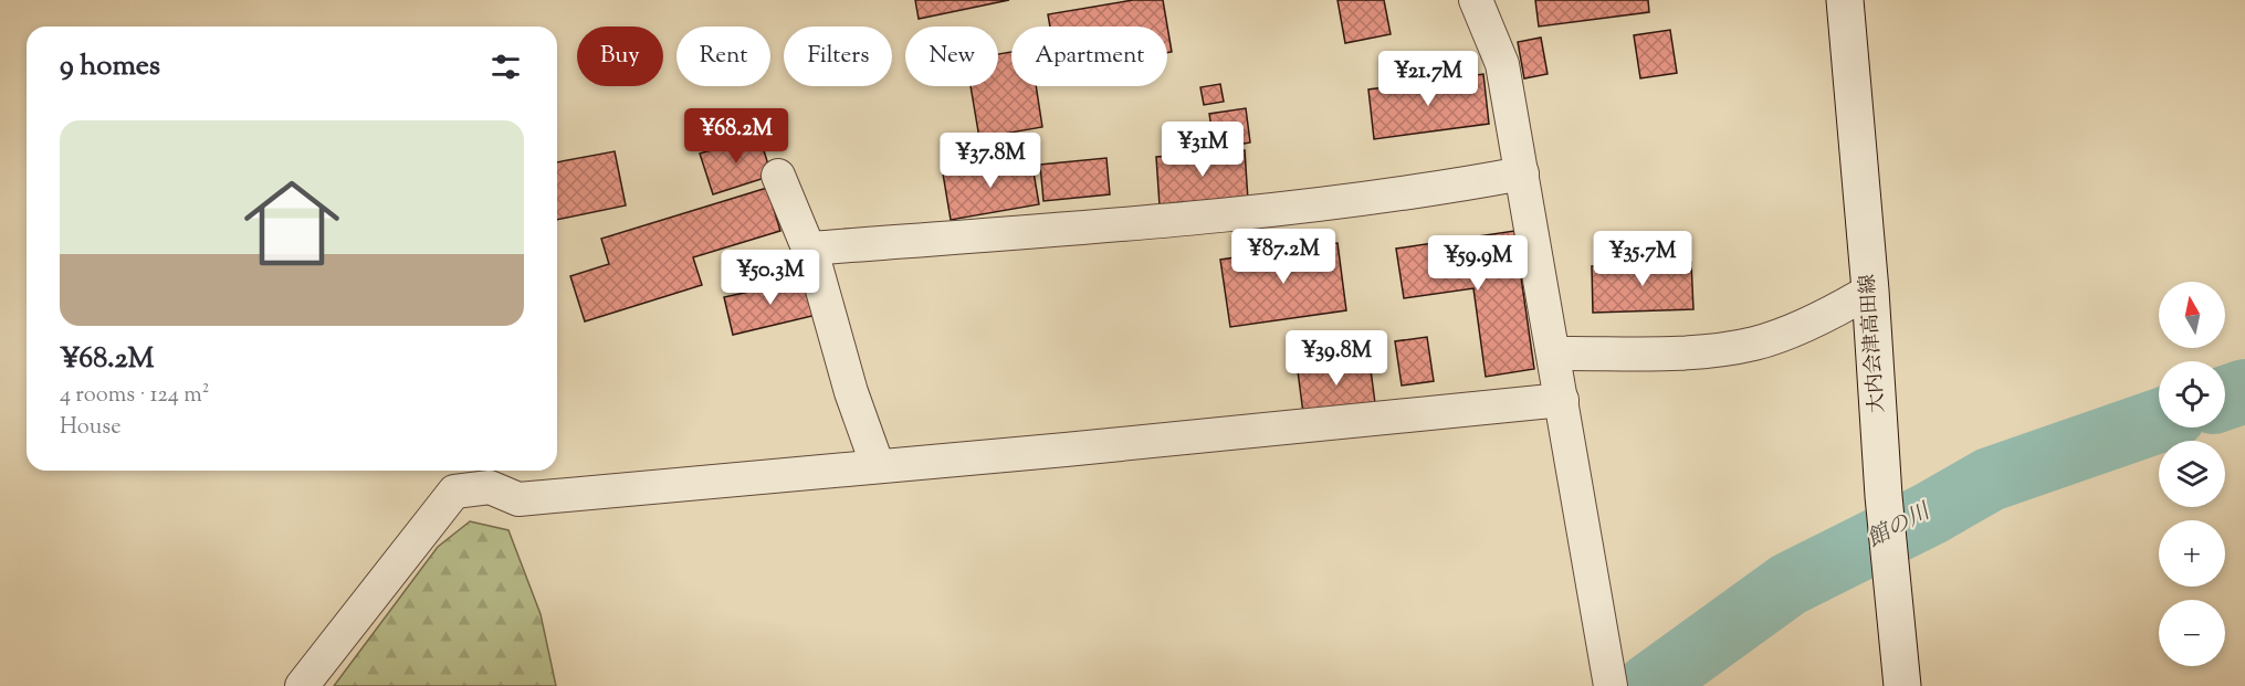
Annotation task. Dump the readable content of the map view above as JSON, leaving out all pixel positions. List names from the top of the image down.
{
  "streets": {
    "main road": ["大内会津高田線"]
  },
  "water": ["館の川"],
  "north": "top",
  "page": {
    "chip": [
      "Buy",
      "Rent",
      "Filters",
      "New",
      "Apartment"
    ],
    "heading": "9 homes",
    "price": [
      "¥21.7M",
      "¥68.2M",
      "¥31M",
      "¥37.8M",
      "¥87.2M",
      "¥35.7M",
      "¥59.9M",
      "¥50.3M",
      "¥39.8M"
    ],
    "list": [
      {
        "name": "¥68.2M",
        "note": "4 rooms · 124 m² · House"
      }
    ],
    "map_buttons": ["+", "−"]
  }
}
